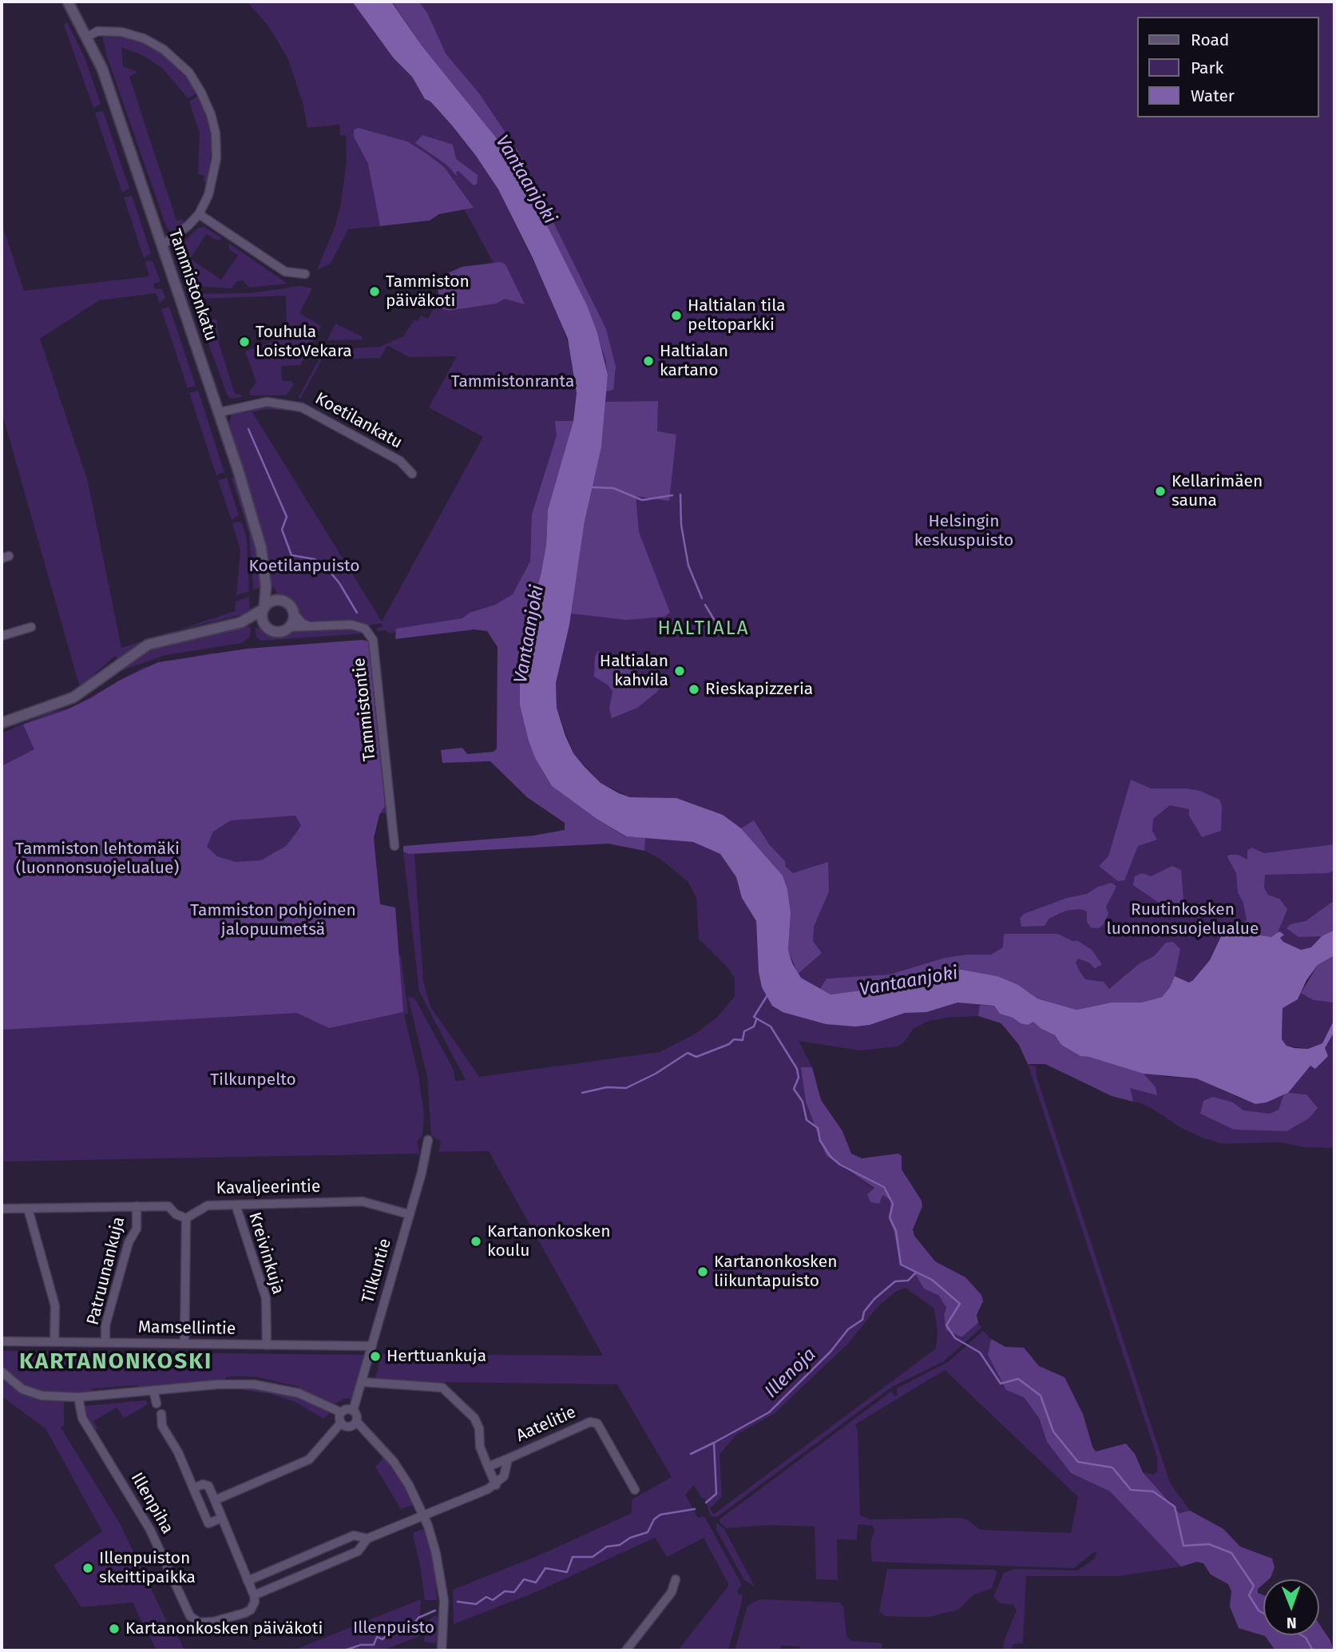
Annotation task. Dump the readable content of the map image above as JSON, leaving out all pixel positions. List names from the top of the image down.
{
  "streets": {
    "street": [
      "Tammistonkatu",
      "Koetilankatu",
      "Tammistontie",
      "Kavaljeerintie",
      "Kreivinkuja",
      "Patruunankuja",
      "Tilkuntie",
      "Mamsellintie",
      "Aatelitie",
      "Illenpiha"
    ]
  },
  "crossings": [
    ["Tammistonkatu", "Koetilankatu"],
    ["Tammistonkatu", "Tammistontie"],
    ["Kavaljeerintie", "Kreivinkuja"],
    ["Kavaljeerintie", "Tilkuntie"],
    ["Kreivinkuja", "Mamsellintie"],
    ["Patruunankuja", "Mamsellintie"],
    ["Tilkuntie", "Mamsellintie"]
  ],
  "districts": ["HALTIALA", "KARTANONKOSKI"],
  "water": ["Vantaanjoki", "Illenoja"],
  "parks": [
    "Tammistonranta",
    "Helsingin keskuspuisto",
    "Koetilanpuisto",
    "Tammiston lehtomäki (luonnonsuojelualue)",
    "Ruutinkosken luonnonsuojelualue",
    "Tammiston pohjoinen jalopuumetsä",
    "Tilkunpelto",
    "Illenpuisto"
  ],
  "places": [
    "Tammiston päiväkoti",
    "Haltialan tila peltoparkki",
    "Touhula LoistoVekara",
    "Haltialan kartano",
    "Kellarimäen sauna",
    "Haltialan kahvila",
    "Rieskapizzeria",
    "Kartanonkosken koulu",
    "Kartanonkosken liikuntapuisto",
    "Herttuankuja",
    "Illenpuiston skeittipaikka",
    "Kartanonkosken päiväkoti"
  ],
  "legend": ["Road", "Park", "Water"],
  "north": "bottom"
}
